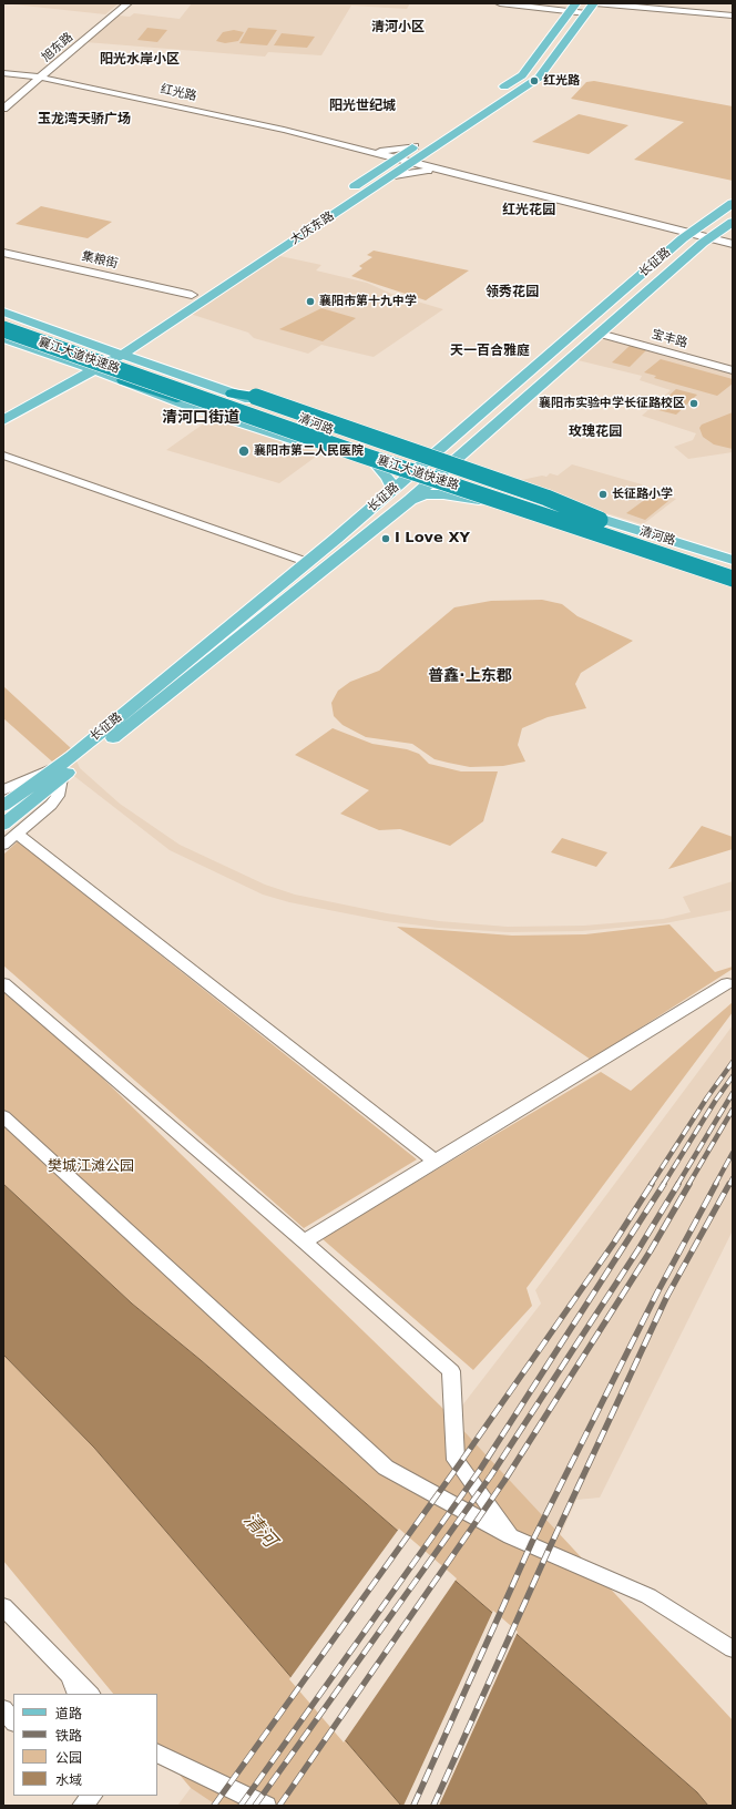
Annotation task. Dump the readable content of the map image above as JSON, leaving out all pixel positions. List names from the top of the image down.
{
  "streets": {
    "highway": ["襄江大道快速路"],
    "main road": ["大庆东路", "长征路", "清河路"],
    "street": [
      "旭东路",
      "红光路",
      "集粮街",
      "宝丰路"
    ]
  },
  "crossings": [
    ["旭东路", "红光路"],
    ["红光路", "大庆东路"],
    ["红光路", "长征路"],
    ["大庆东路", "集粮街"],
    ["大庆东路", "清河路"],
    ["长征路", "宝丰路"],
    ["长征路", "清河路"]
  ],
  "districts": [
    "清河小区",
    "阳光水岸小区",
    "阳光世纪城",
    "玉龙湾天骄广场",
    "红光花园",
    "领秀花园",
    "天一百合雅庭",
    "清河口街道",
    "玫瑰花园",
    "普鑫·上东郡"
  ],
  "water": ["清河"],
  "parks": ["樊城江滩公园"],
  "places": [
    "红光路",
    "襄阳市第十九中学",
    "襄阳市实验中学长征路校区",
    "襄阳市第二人民医院",
    "长征路小学",
    "I Love XY"
  ],
  "legend": [
    "道路",
    "铁路",
    "公园",
    "水域"
  ]
}
